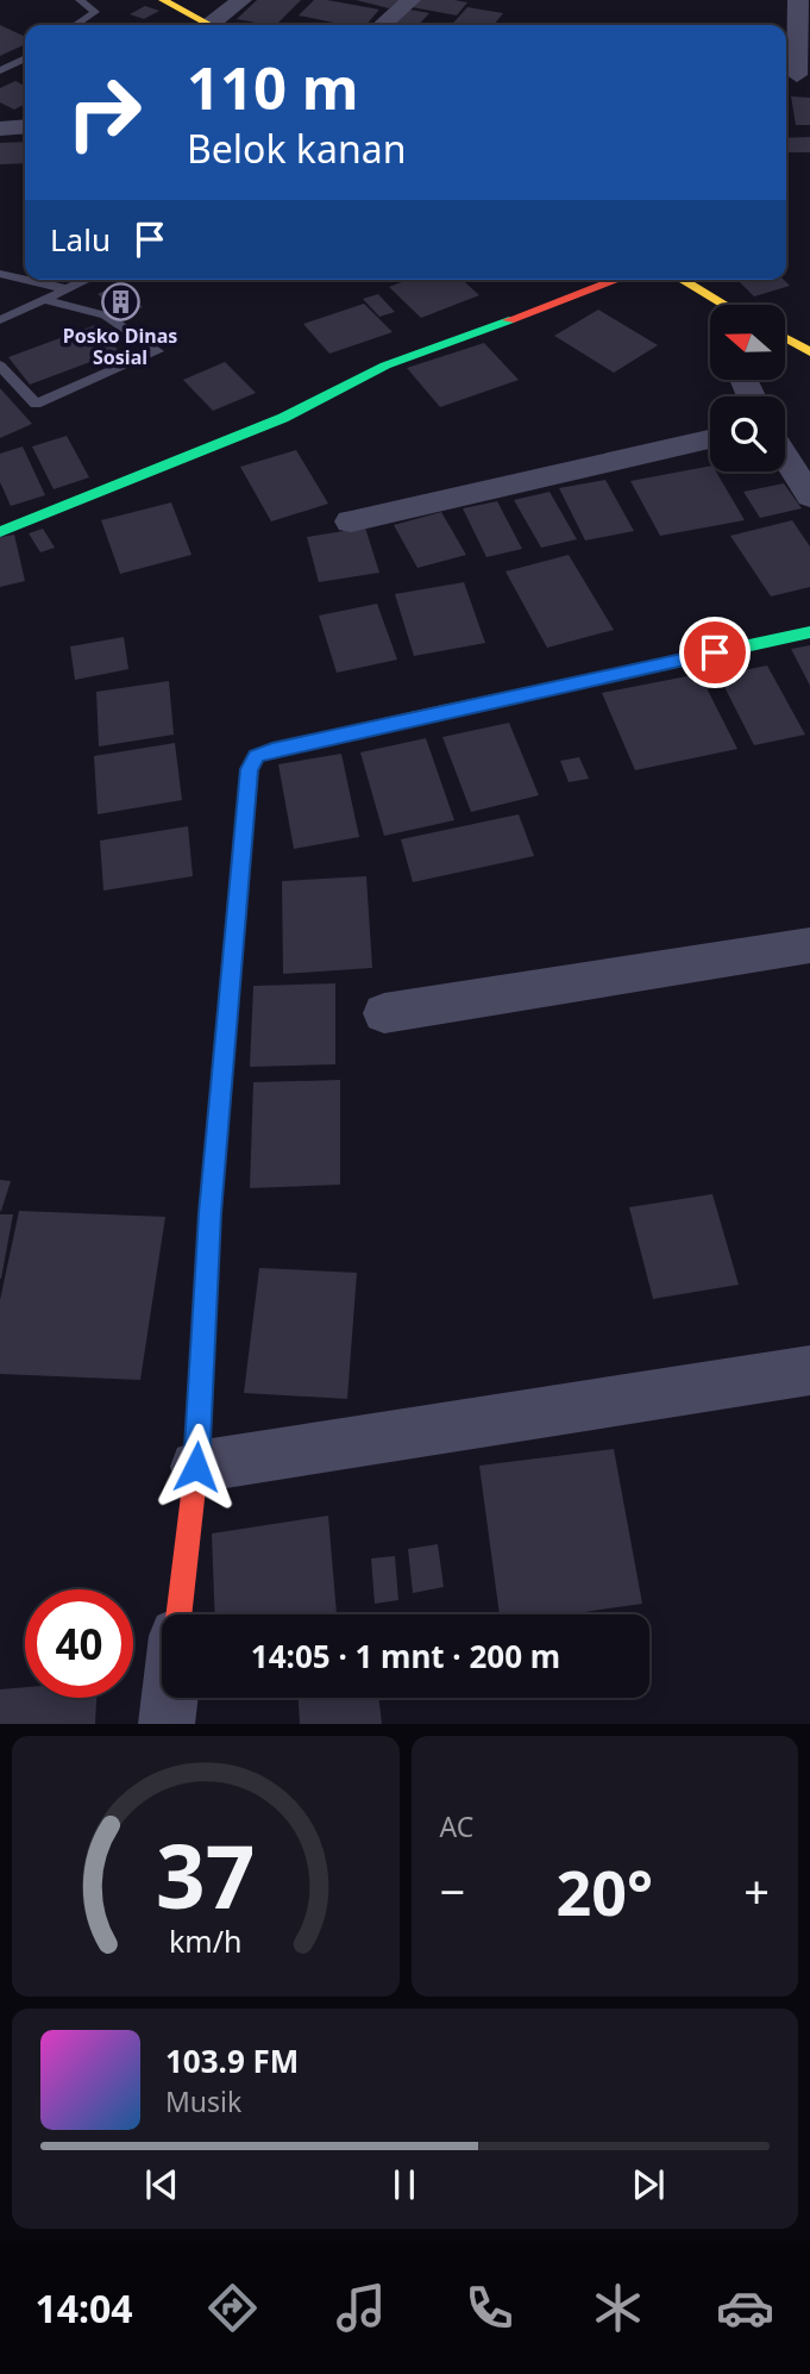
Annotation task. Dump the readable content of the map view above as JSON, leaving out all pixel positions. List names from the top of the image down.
{
  "places": {
    "building": ["Posko Dinas Sosial"]
  },
  "north": "left",
  "page": {
    "turn": ["110 m", "Belok kanan"],
    "then": "Lalu",
    "limit": "40",
    "trip": "14:05 · 1 mnt · 200 m",
    "tile": "AC",
    "heat": ["−", "20°", "+"],
    "song": ["103.9 FM", "Musik"],
    "tabs": "14:04",
    "gauge": ["37", "km/h"]
  }
}
